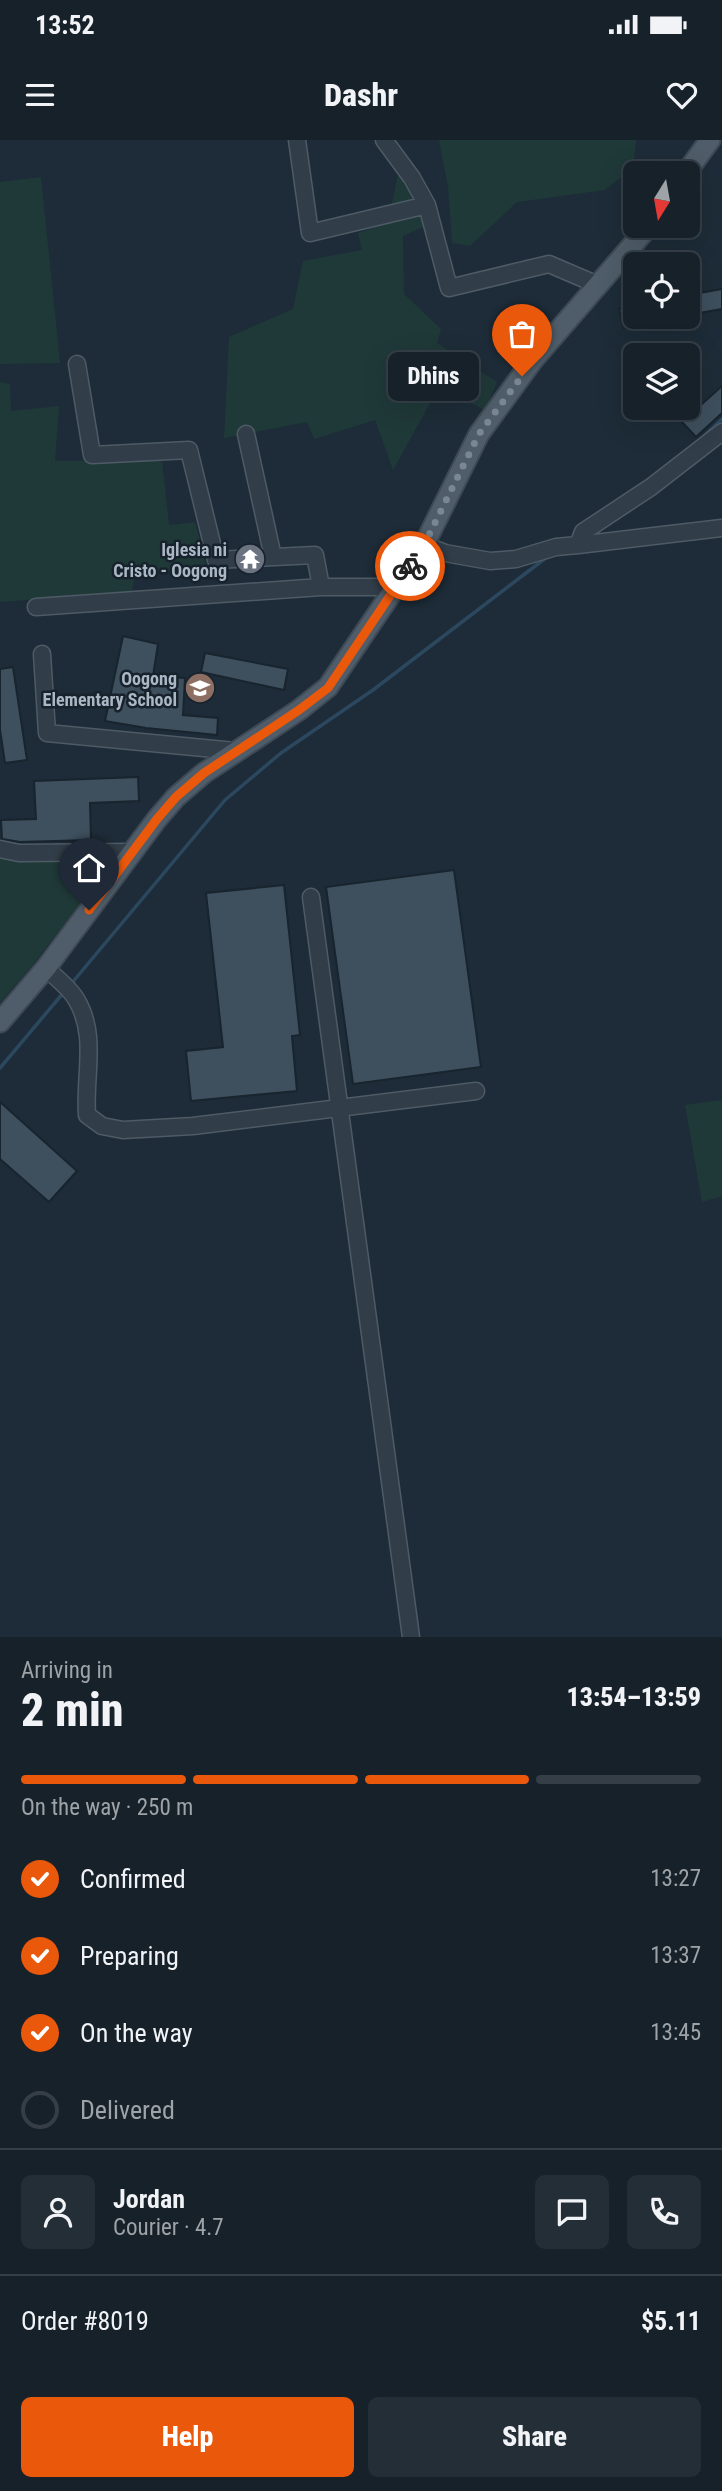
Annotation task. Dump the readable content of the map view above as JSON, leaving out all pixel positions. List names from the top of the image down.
{
  "places": {
    "other": ["Dhins"],
    "temple": ["Iglesia ni Cristo - Oogong"],
    "school or university": ["Oogong Elementary School"]
  },
  "north": "bottom",
  "page": {
    "status": "13:52",
    "header": "Dashr",
    "bubble": "Dhins",
    "heading": ["2 min", "Arriving in", "13:54–13:59"],
    "panel": [
      "Jordan",
      "Courier · 4.7",
      "Order #8019",
      "$5.11"
    ],
    "bar": "On the way · 250 m",
    "list": [
      ["Confirmed", "13:27"],
      ["Preparing", "13:37"],
      ["On the way", "13:45"],
      "Delivered"
    ],
    "buttons": ["Help", "Share"]
  }
}
